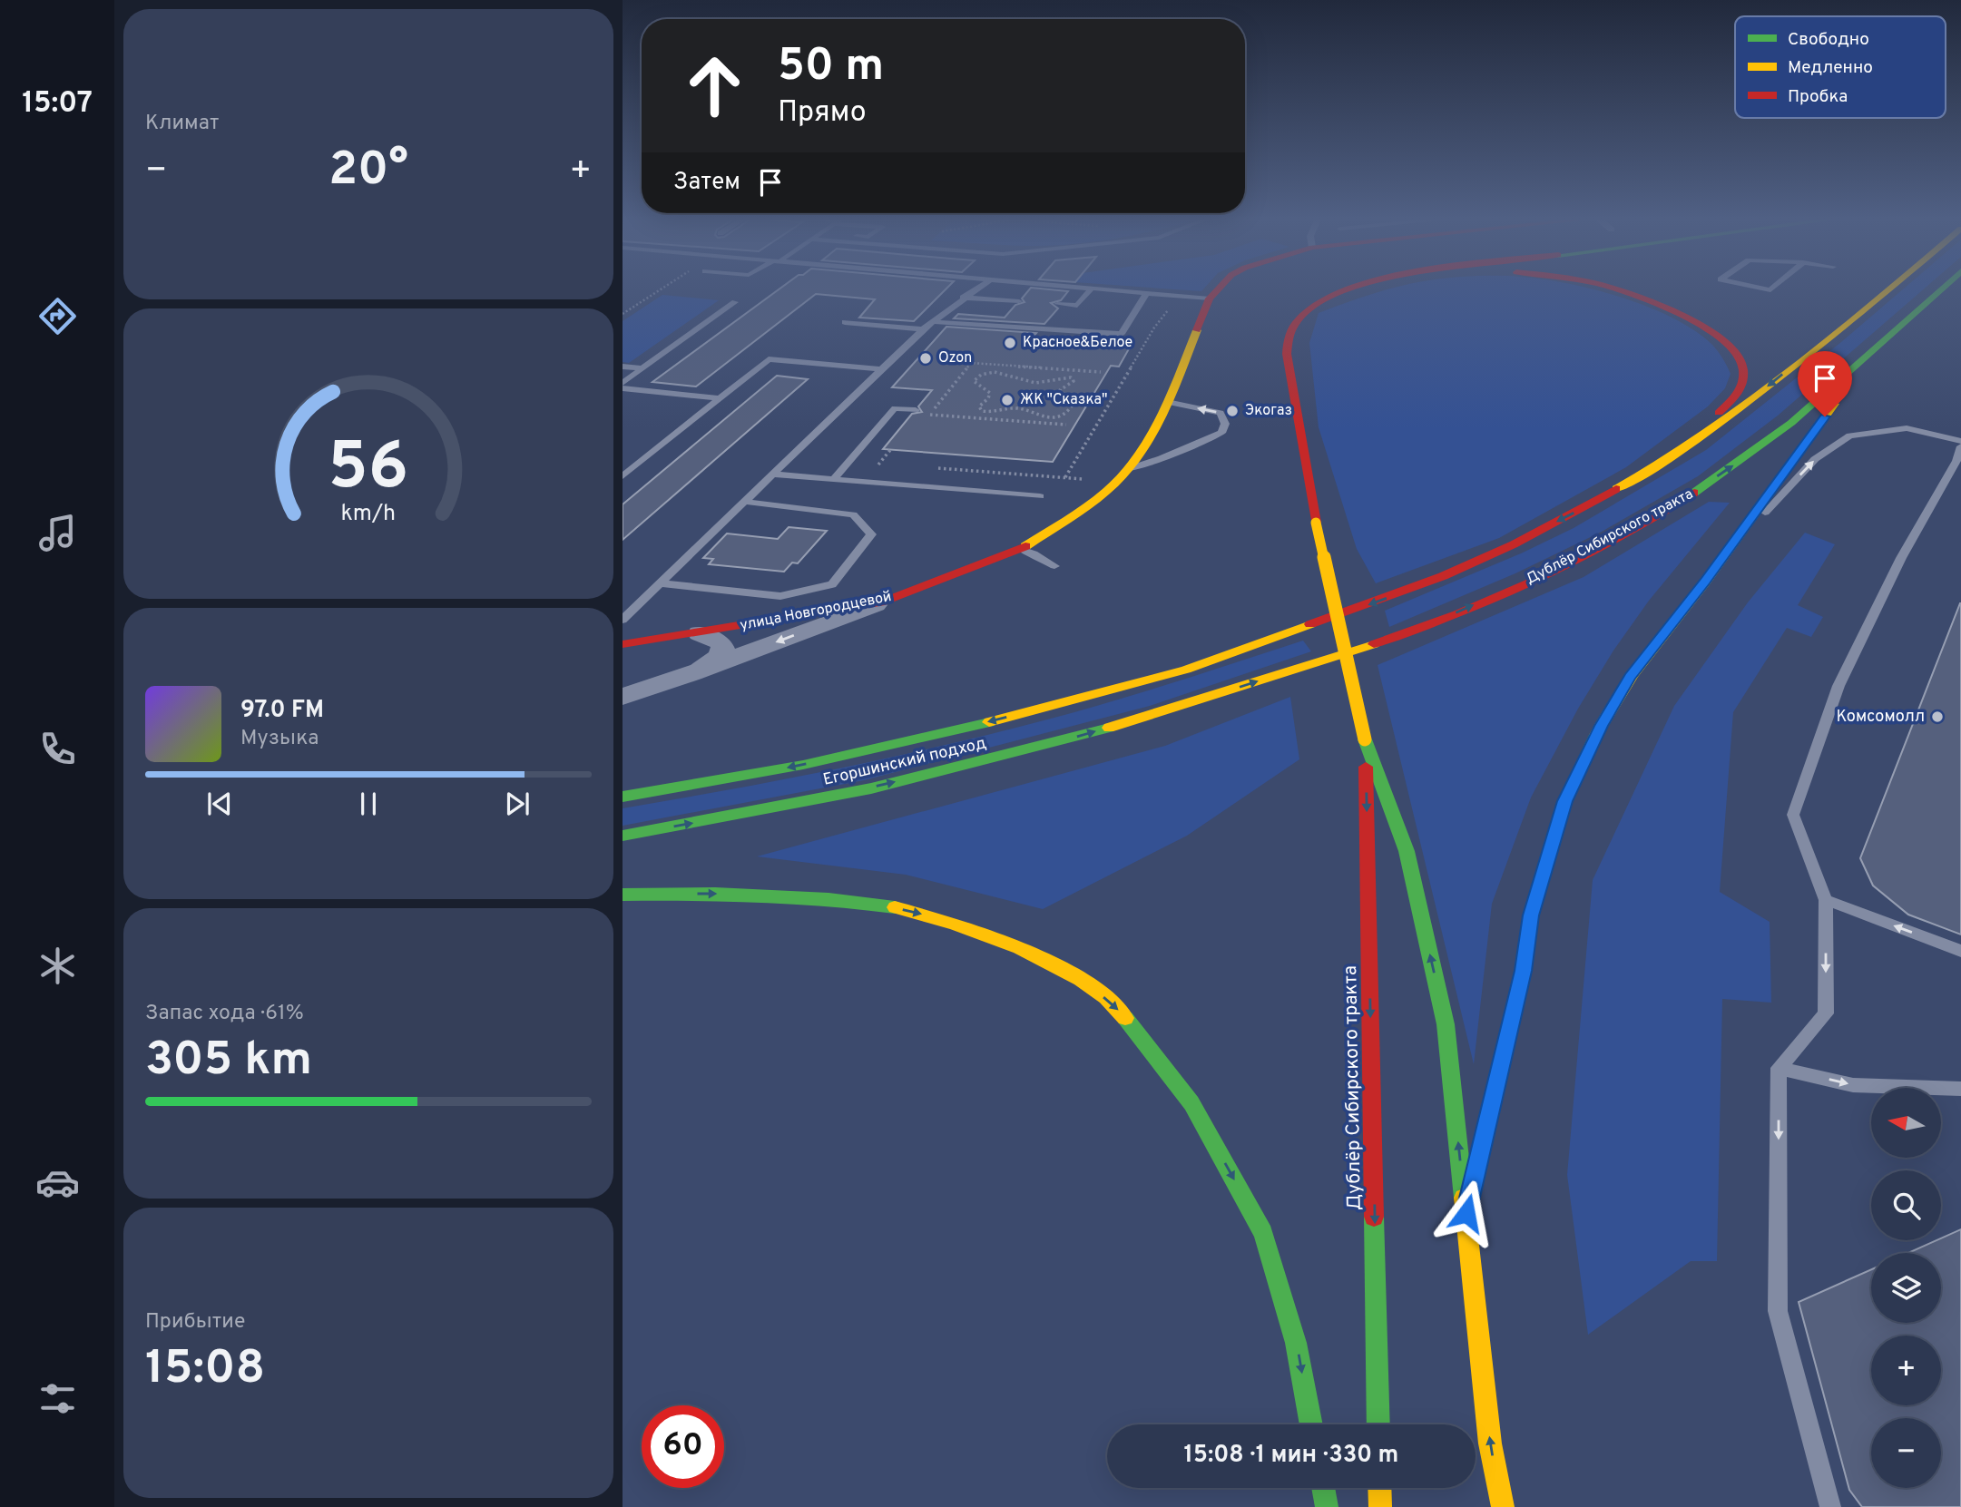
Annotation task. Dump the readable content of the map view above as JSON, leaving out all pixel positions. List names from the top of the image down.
{
  "streets": {
    "main road": ["Дублёр Сибирского тракта", "улица Новгородцевой", "Егоршинский подход"]
  },
  "crossings": [
    ["Дублёр Сибирского тракта", "Егоршинский подход"]
  ],
  "places": [
    "Красное&Белое",
    "Ozon",
    "ЖК \"Сказка\"",
    "Экогаз",
    "Комсомолл"
  ],
  "legend": ["Свободно", "Медленно", "Пробка"],
  "north": "left",
  "page": {
    "tabs": "15:07",
    "tile": [
      "Климат",
      ["Запас хода · 61%", "305 km"],
      ["Прибытие", "15:08"]
    ],
    "turn": ["50 m", "Прямо"],
    "heat": ["−", "20°", "+"],
    "then": "Затем",
    "song": ["97.0 FM", "Музыка"],
    "map_buttons": ["+", "−"],
    "limit": "60",
    "trip": "15:08 · 1 мин · 330 m",
    "gauge": ["56", "km/h"]
  }
}
